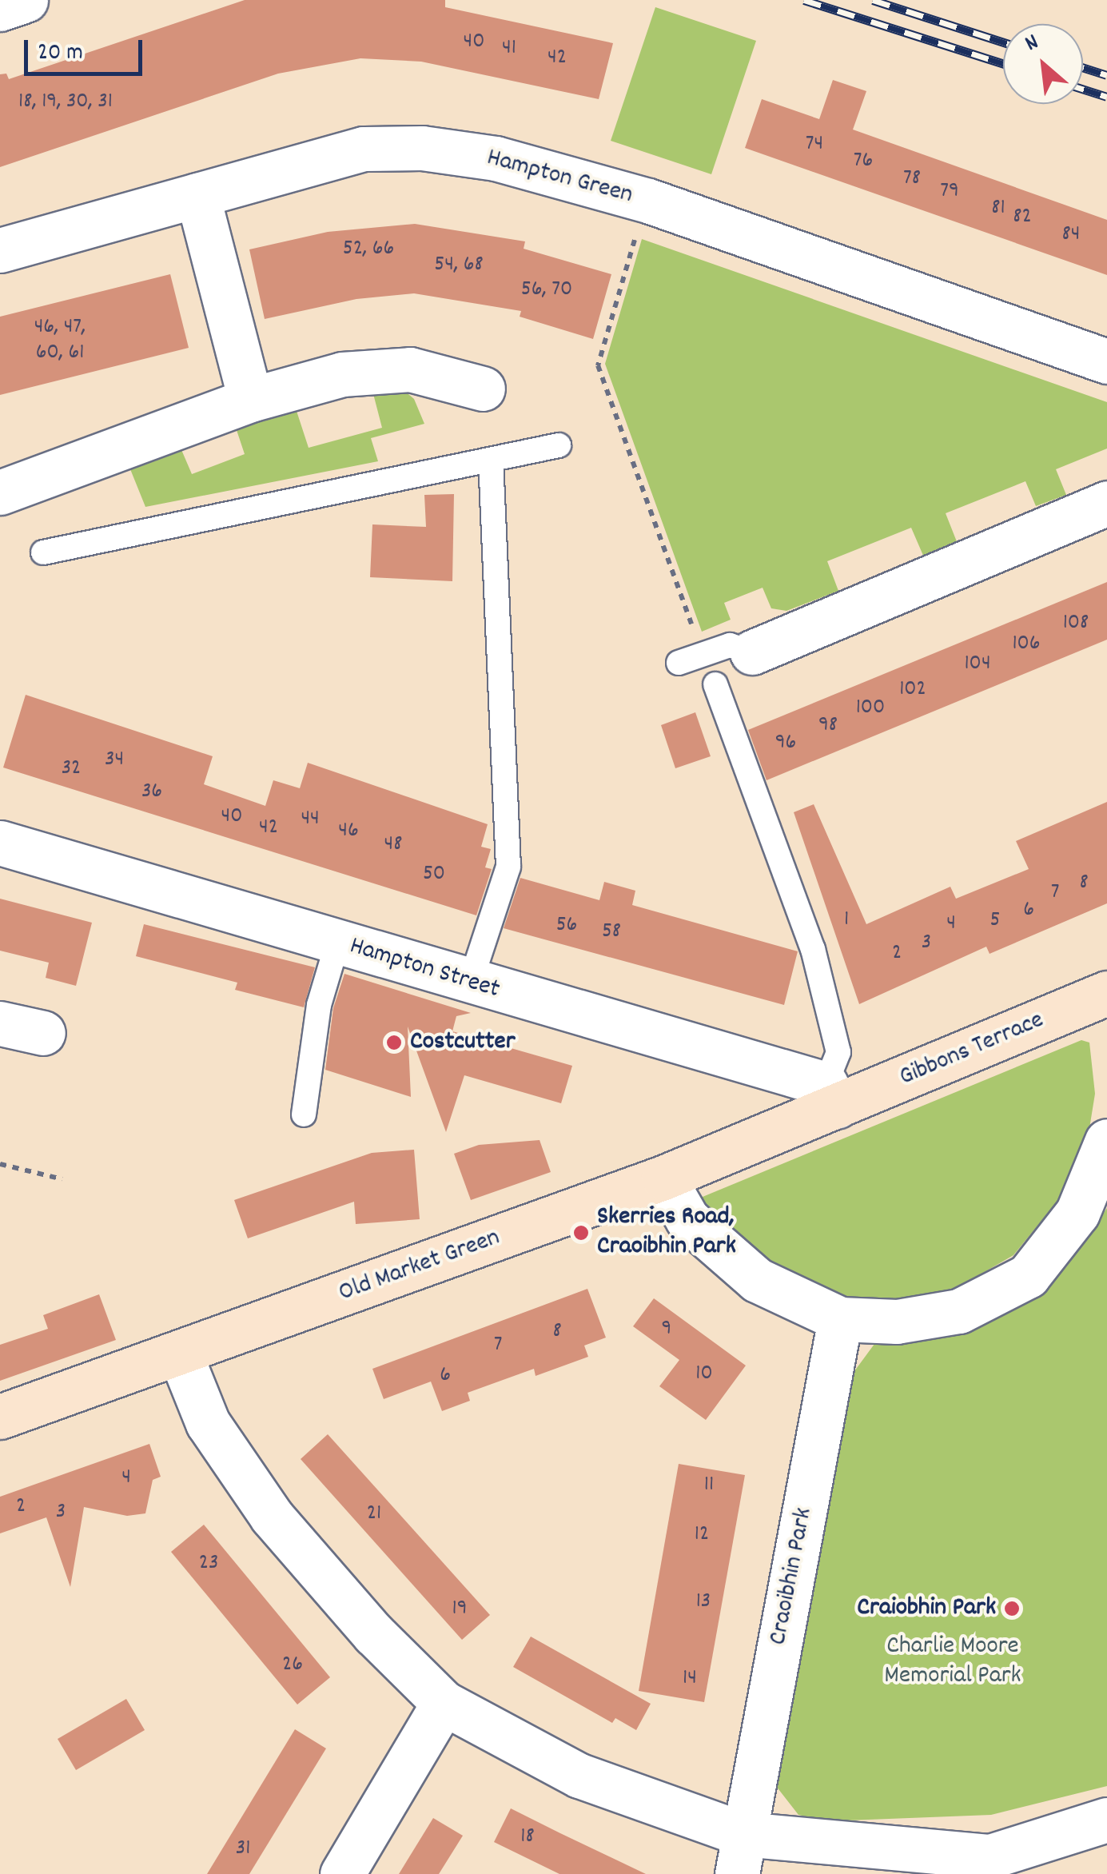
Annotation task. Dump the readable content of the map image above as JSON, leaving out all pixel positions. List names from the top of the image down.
{
  "streets": {
    "main road": ["Gibbons Terrace", "Old Market Green"],
    "street": ["Hampton Green", "Hampton Street", "Craoibhin Park"]
  },
  "crossings": [
    ["Hampton Street", "Gibbons Terrace"],
    ["Hampton Street", "Old Market Green"],
    ["Gibbons Terrace", "Old Market Green"]
  ],
  "parks": ["Charlie Moore Memorial Park"],
  "places": ["Costcutter", "Skerries Road, Craoibhin Park", "Craiobhin Park"],
  "house_numbers": [
    "40",
    "41",
    "42",
    "18, 19, 30, 31",
    "74",
    "76",
    "78",
    "79",
    "81",
    "82",
    "84",
    "52, 66",
    "54, 68",
    "56, 70",
    "46, 47, 60, 61",
    "108",
    "106",
    "104",
    "102",
    "100",
    "98",
    "96",
    "34",
    "32",
    "36",
    "40",
    "44",
    "42",
    "46",
    "48",
    "50",
    "8",
    "7",
    "6",
    "1",
    "5",
    "4",
    "56",
    "58",
    "3",
    "2",
    "9",
    "8",
    "7",
    "10",
    "6",
    "4",
    "11",
    "2",
    "3",
    "21",
    "12",
    "23",
    "13",
    "19",
    "26",
    "14",
    "18",
    "31"
  ],
  "scale_bar": "20 m",
  "north": "top left"
}
